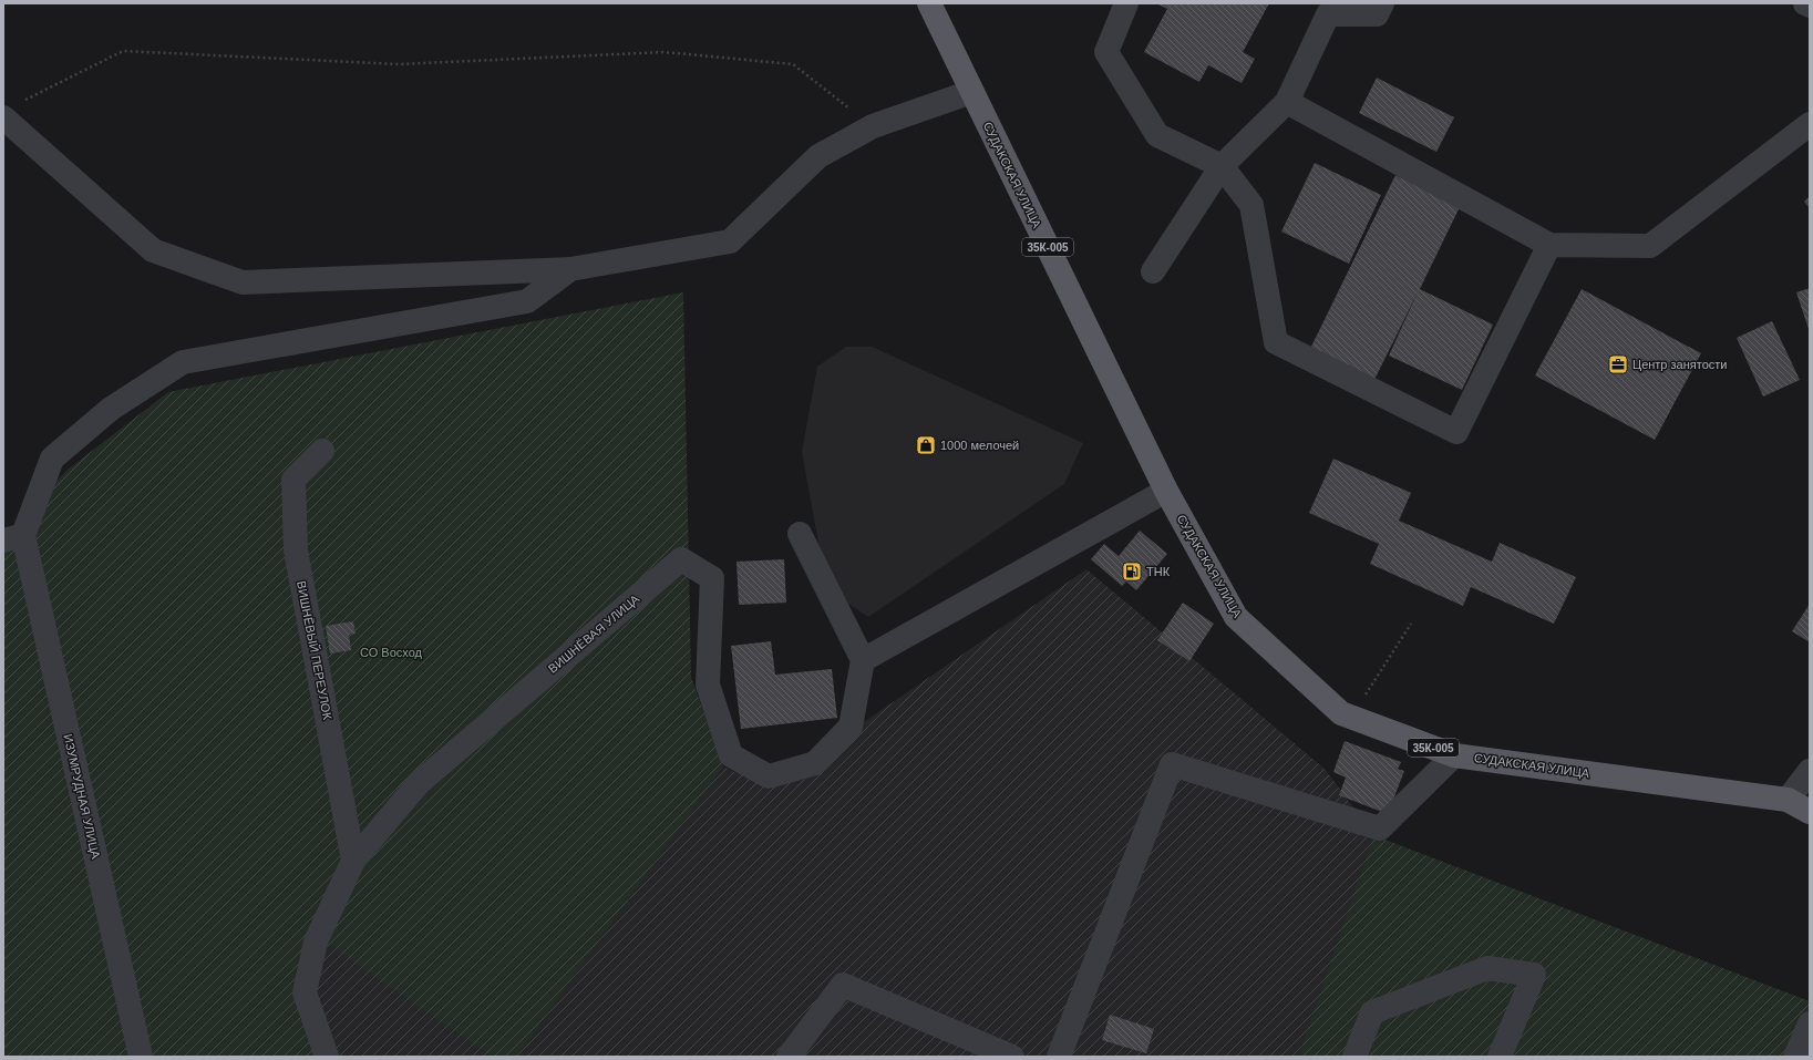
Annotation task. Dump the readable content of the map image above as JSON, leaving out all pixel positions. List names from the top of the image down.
{
  "streets": {
    "main road": ["СУДАКСКАЯ УЛИЦА", "35К-005"],
    "street": ["ВИШНЁВАЯ УЛИЦА", "ВИШНЁВЫЙ ПЕРЕУЛОК", "ИЗУМРУДНАЯ УЛИЦА"]
  },
  "crossings": [
    ["ВИШНЁВАЯ УЛИЦА", "ВИШНЁВЫЙ ПЕРЕУЛОК"]
  ],
  "parks": ["СО Восход"],
  "places": {
    "office": ["Центр занятости"],
    "shop": ["1000 мелочей"],
    "fuel station": ["ТНК"]
  }
}
